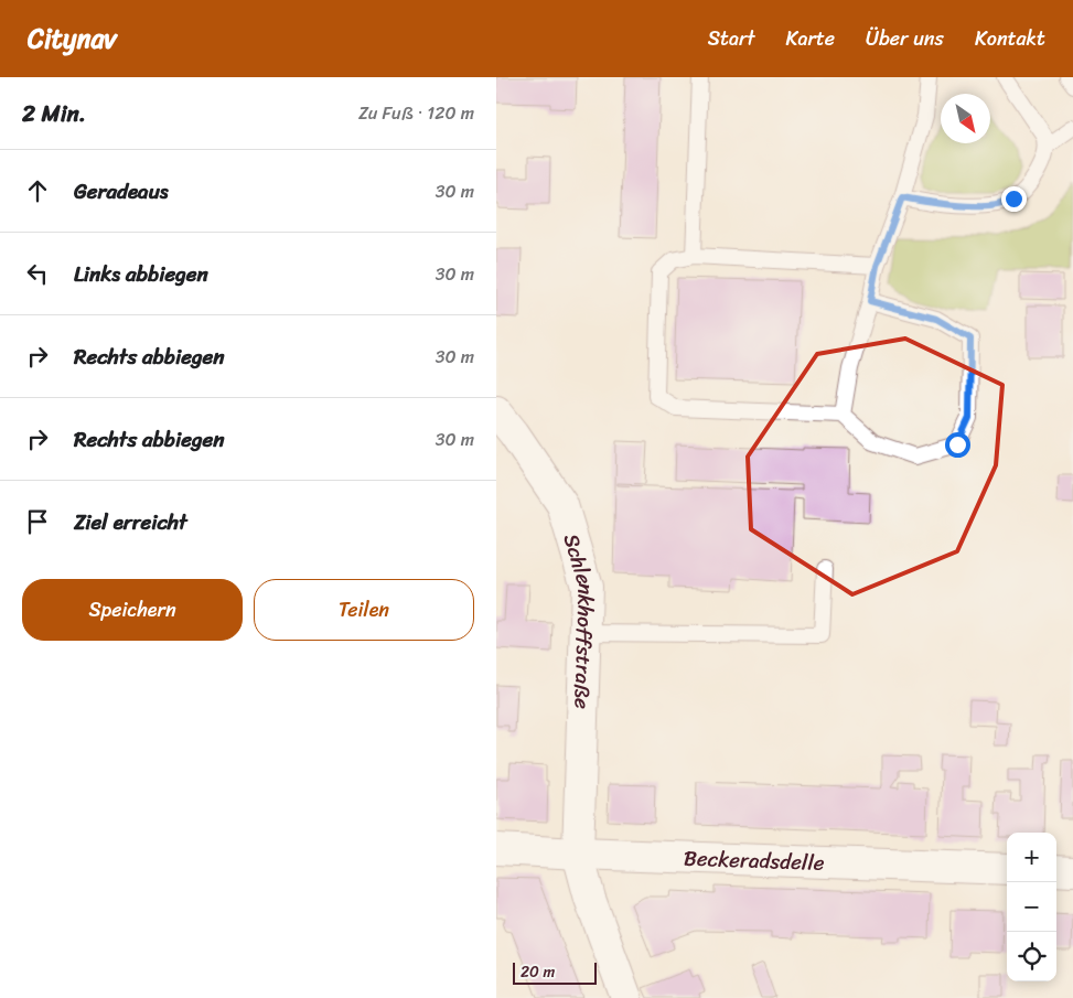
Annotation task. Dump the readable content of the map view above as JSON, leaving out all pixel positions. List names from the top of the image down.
{
  "streets": {
    "street": ["Schlenkhoffstraße", "Beckeradsdelle"]
  },
  "crossings": [
    ["Schlenkhoffstraße", "Beckeradsdelle"]
  ],
  "scale_bar": "20 m",
  "north": "bottom right",
  "page": {
    "header": "Citynav",
    "nav": [
      "Start",
      "Karte",
      "Über uns",
      "Kontakt"
    ],
    "heading": ["2 Min.", "Zu Fuß · 120 m"],
    "list": [
      ["Geradeaus", "30 m"],
      ["Links abbiegen", "30 m"],
      ["Rechts abbiegen", "30 m"],
      ["Rechts abbiegen", "30 m"],
      "Ziel erreicht"
    ],
    "buttons": ["Speichern", "Teilen"],
    "map_buttons": ["+", "−"],
    "scale": "20 m"
  }
}
